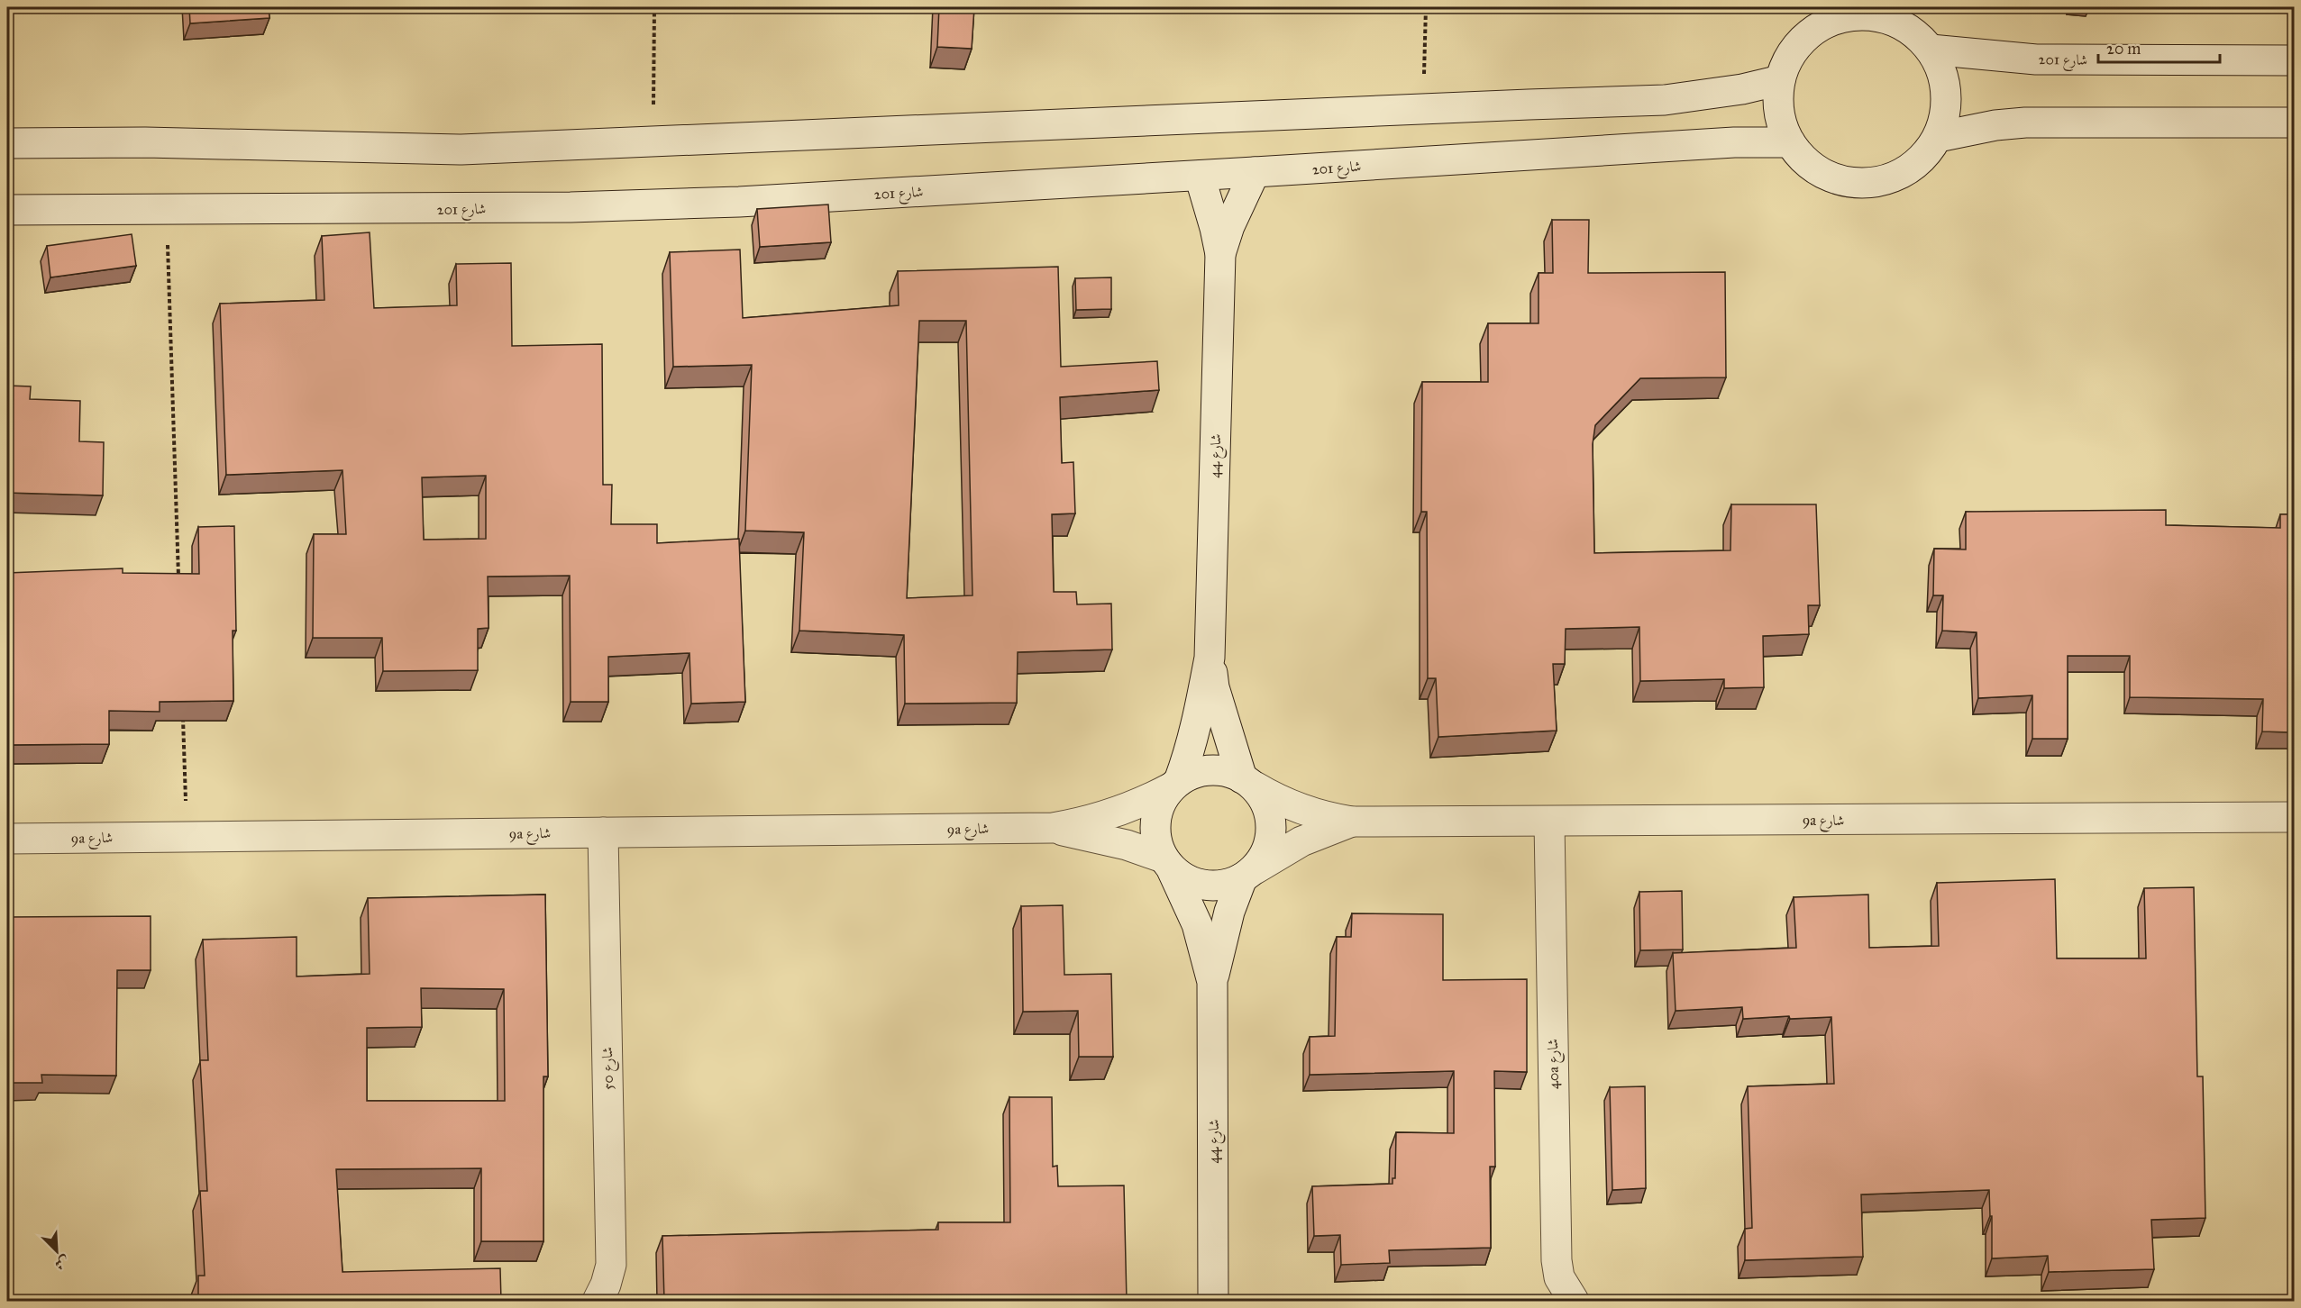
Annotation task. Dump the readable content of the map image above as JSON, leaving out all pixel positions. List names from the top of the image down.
{
  "streets": {
    "street": [
      "شارع 201",
      "شارع 44",
      "9a شارع",
      "40a شارع",
      "شارع 50"
    ]
  },
  "crossings": [
    ["شارع 201", "شارع 44"],
    ["شارع 44", "9a شارع"],
    ["9a شارع", "40a شارع"],
    ["9a شارع", "شارع 50"]
  ],
  "scale_bar": "20 m",
  "north": "bottom right"
}
